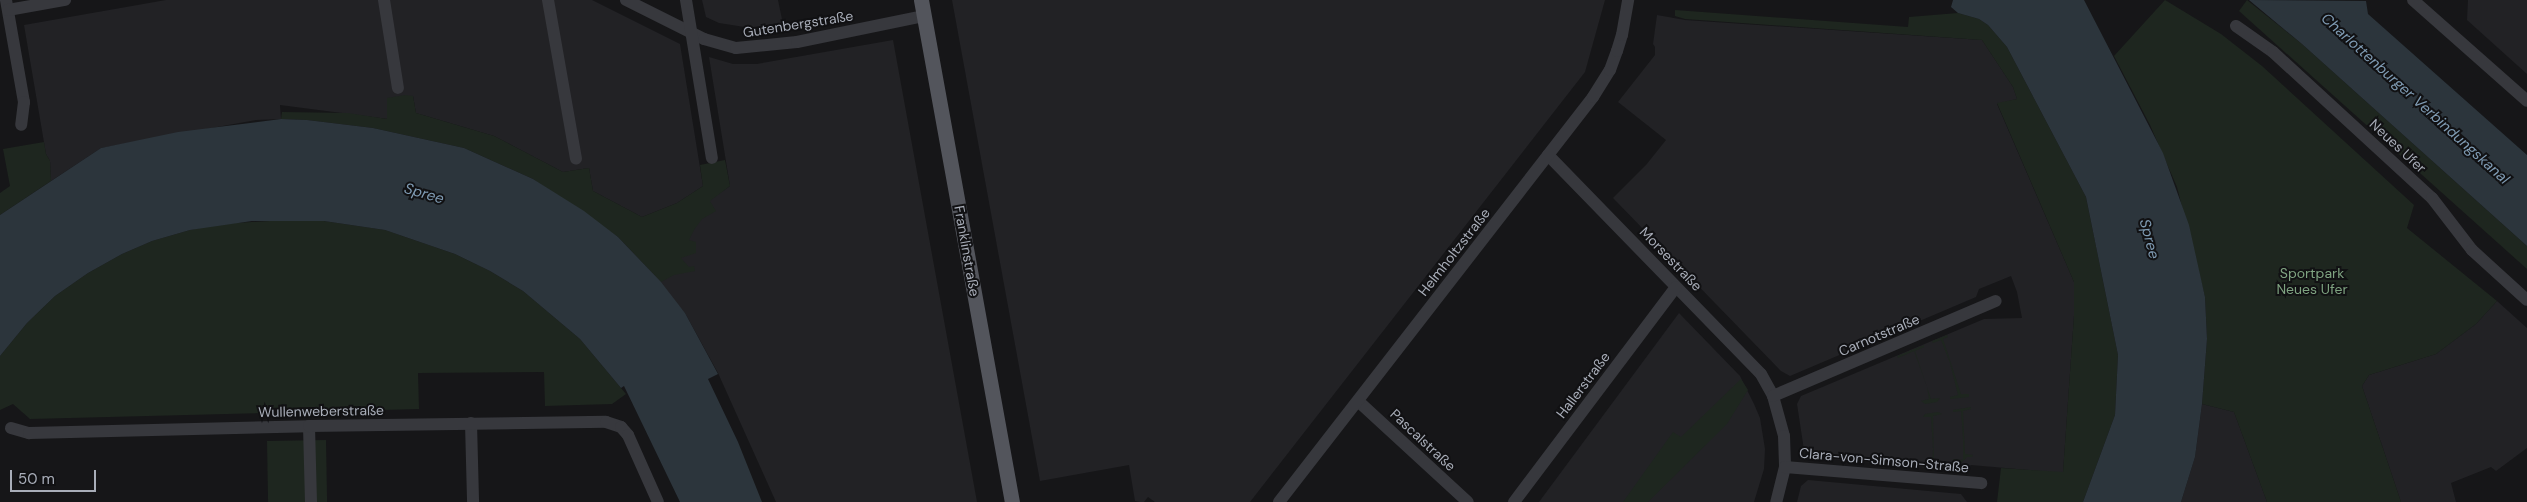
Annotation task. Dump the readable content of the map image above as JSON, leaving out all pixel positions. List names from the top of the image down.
{
  "streets": {
    "main road": ["Franklinstraße"],
    "street": [
      "Gutenbergstraße",
      "Neues Ufer",
      "Helmholtzstraße",
      "Morsestraße",
      "Carnotstraße",
      "Hallerstraße",
      "Wullenweberstraße",
      "Pascalstraße",
      "Clara-von-Simson-Straße"
    ]
  },
  "crossings": [
    ["Gutenbergstraße", "Franklinstraße"],
    ["Helmholtzstraße", "Morsestraße"],
    ["Helmholtzstraße", "Pascalstraße"],
    ["Morsestraße", "Carnotstraße"],
    ["Morsestraße", "Hallerstraße"]
  ],
  "water": ["Charlottenburger Verbindungskanal", "Spree"],
  "parks": ["Sportpark Neues Ufer"],
  "scale_bar": "50 m"
}
